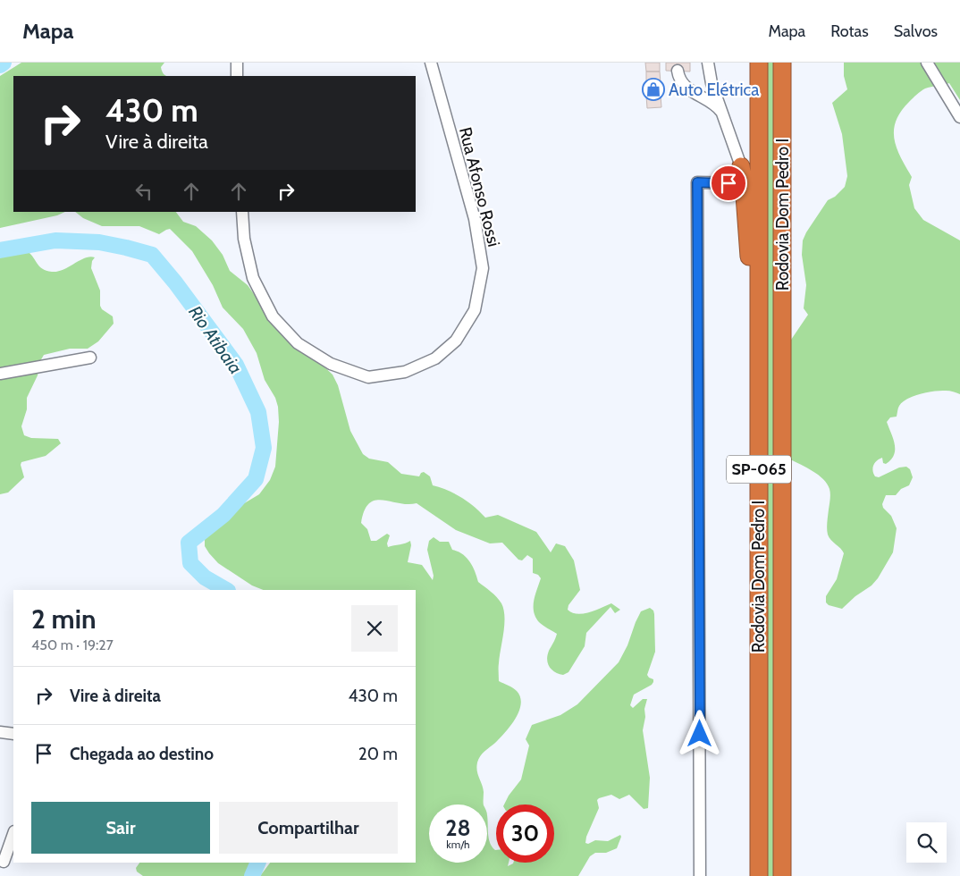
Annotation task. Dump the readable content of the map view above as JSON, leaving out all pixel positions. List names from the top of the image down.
{
  "streets": {
    "highway": ["Rodovia Dom Pedro I", "SP-065"],
    "street": ["Rua Afonso Rossi"]
  },
  "water": ["Rio Atibaia"],
  "places": {
    "shop": ["Auto Elétrica"]
  },
  "page": {
    "header": "Mapa",
    "nav": ["Mapa", "Rotas", "Salvos"],
    "turn": ["430 m", "Vire à direita"],
    "heading": ["2 min", "450 m · 19:27"],
    "list": [
      {
        "name": "Vire à direita",
        "value": "430 m"
      },
      {
        "name": "Chegada ao destino",
        "value": "20 m"
      }
    ],
    "buttons": ["Sair", "Compartilhar"],
    "speed": "28 km/h",
    "limit": "30"
  }
}
